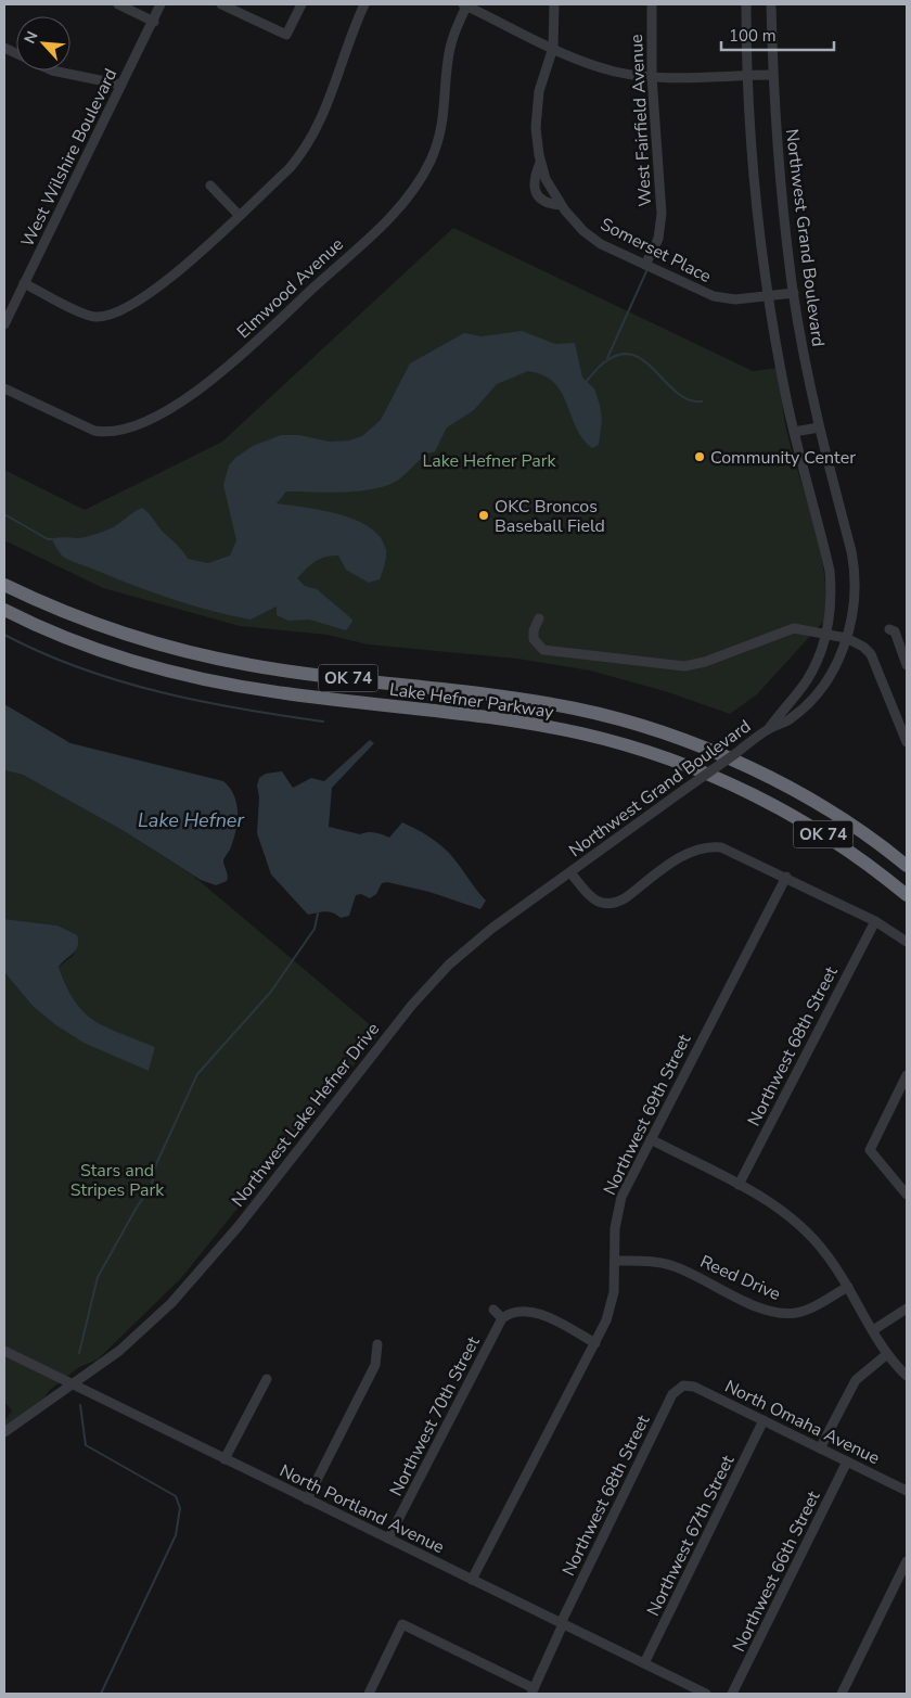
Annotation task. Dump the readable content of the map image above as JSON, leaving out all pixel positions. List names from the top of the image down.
{
  "streets": {
    "highway": ["OK 74", "Lake Hefner Parkway"],
    "street": [
      "West Fairfield Avenue",
      "West Wilshire Boulevard",
      "Northwest Grand Boulevard",
      "Somerset Place",
      "Elmwood Avenue",
      "Northwest 68th Street",
      "Northwest Lake Hefner Drive",
      "Northwest 69th Street",
      "Reed Drive",
      "Northwest 70th Street",
      "North Omaha Avenue",
      "North Portland Avenue",
      "Northwest 67th Street",
      "Northwest 66th Street"
    ]
  },
  "crossings": [
    ["West Fairfield Avenue", "Somerset Place"],
    ["Northwest Grand Boulevard", "Somerset Place"],
    ["Northwest Grand Boulevard", "Northwest Lake Hefner Drive"],
    ["Northwest 68th Street", "North Omaha Avenue"],
    ["Northwest 68th Street", "North Portland Avenue"],
    ["Northwest Lake Hefner Drive", "North Portland Avenue"],
    ["Northwest 69th Street", "Reed Drive"],
    ["Northwest 69th Street", "North Portland Avenue"],
    ["Northwest 70th Street", "North Portland Avenue"],
    ["North Omaha Avenue", "Northwest 67th Street"],
    ["North Omaha Avenue", "Northwest 66th Street"],
    ["North Portland Avenue", "Northwest 67th Street"]
  ],
  "water": ["Lake Hefner"],
  "parks": ["Lake Hefner Park", "Stars and Stripes Park"],
  "places": ["Community Center", "OKC Broncos Baseball Field"],
  "scale_bar": "100 m",
  "north": "top left"
}
